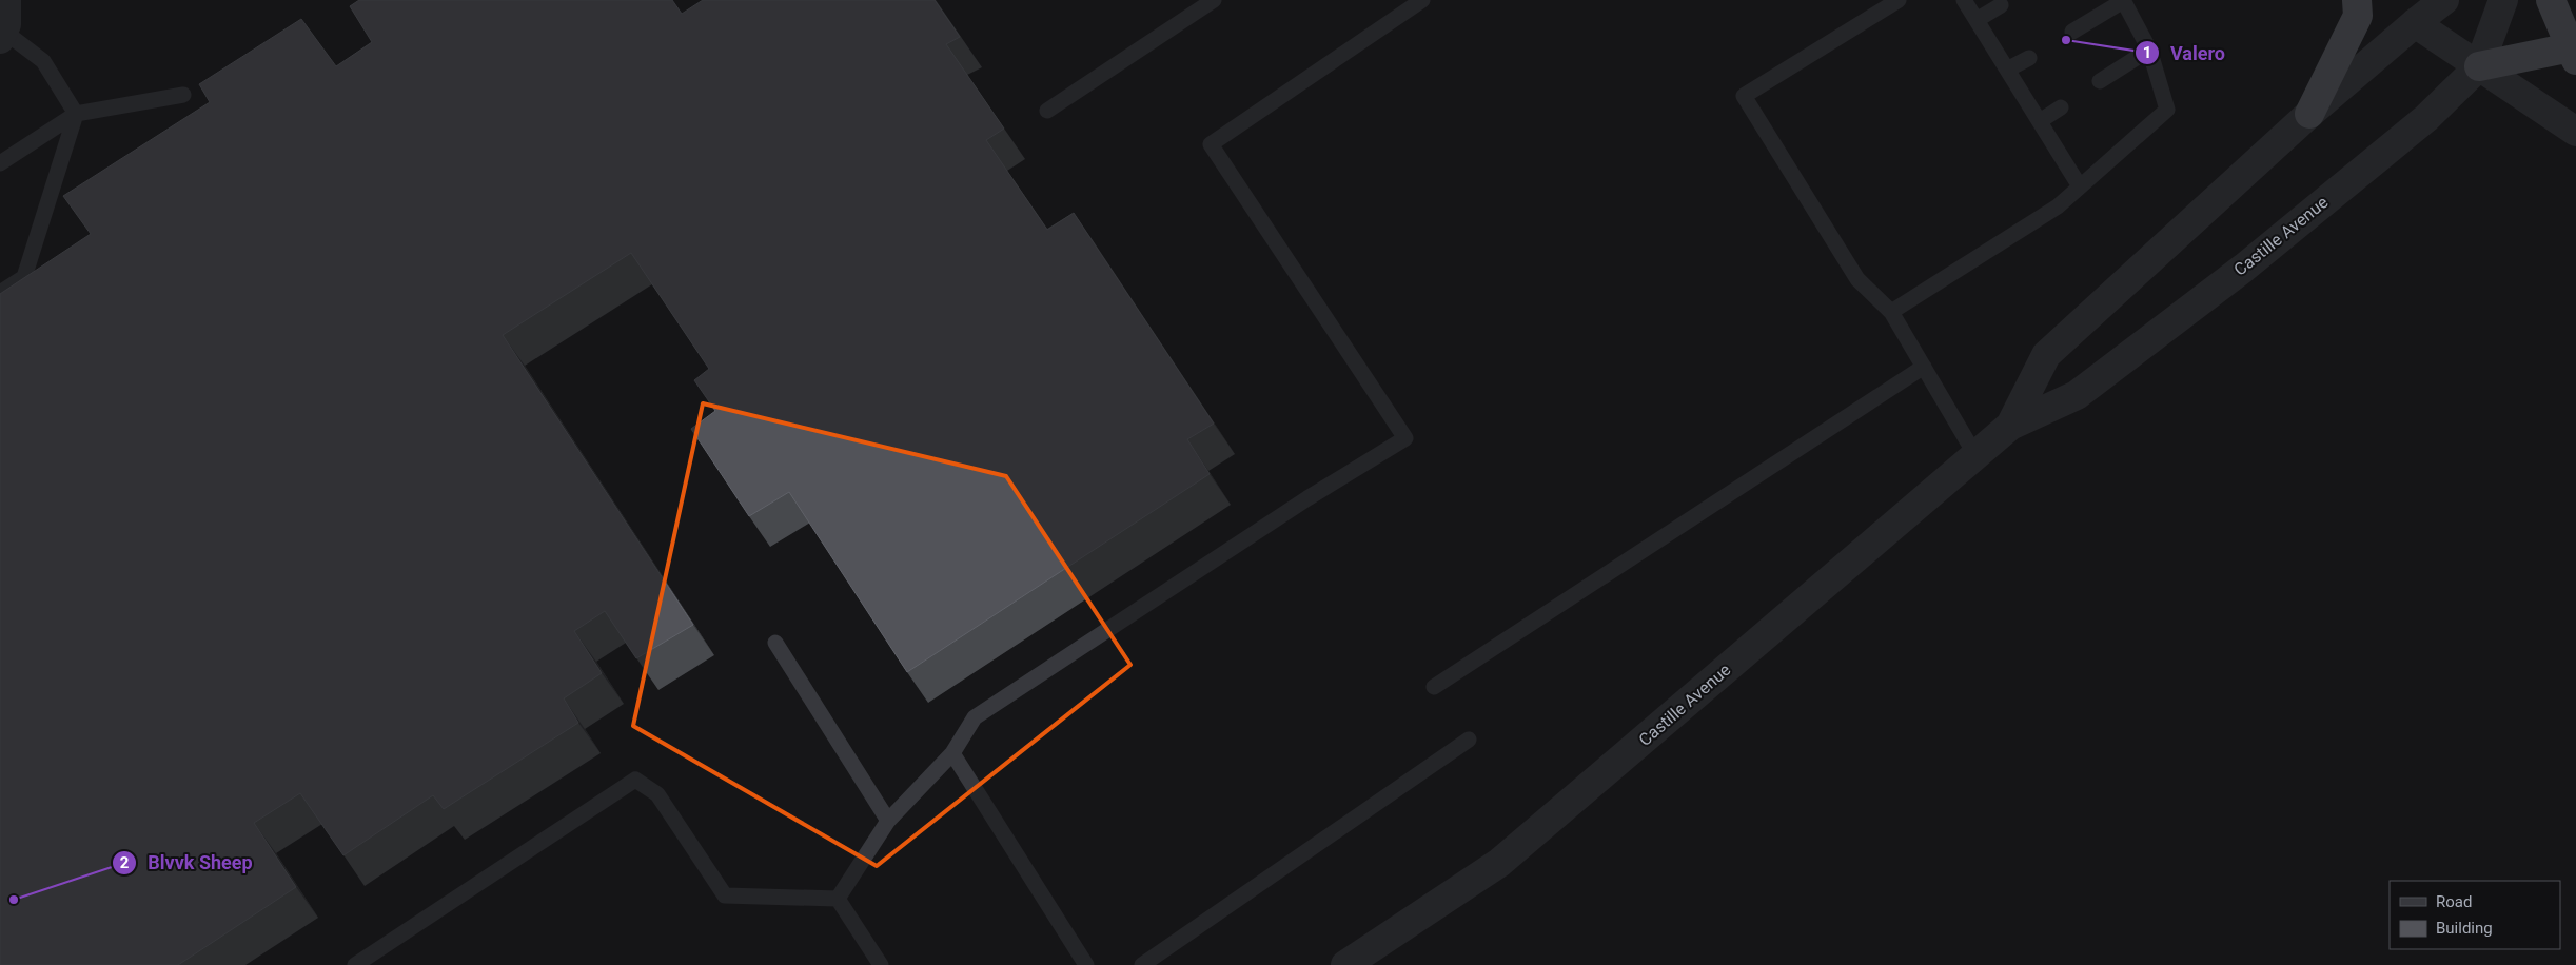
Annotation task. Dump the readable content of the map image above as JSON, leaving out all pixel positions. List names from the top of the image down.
{
  "streets": {
    "street": ["Castille Avenue"]
  },
  "places": ["Valero", "Blvvk Sheep"],
  "legend": ["Road", "Building"]
}
